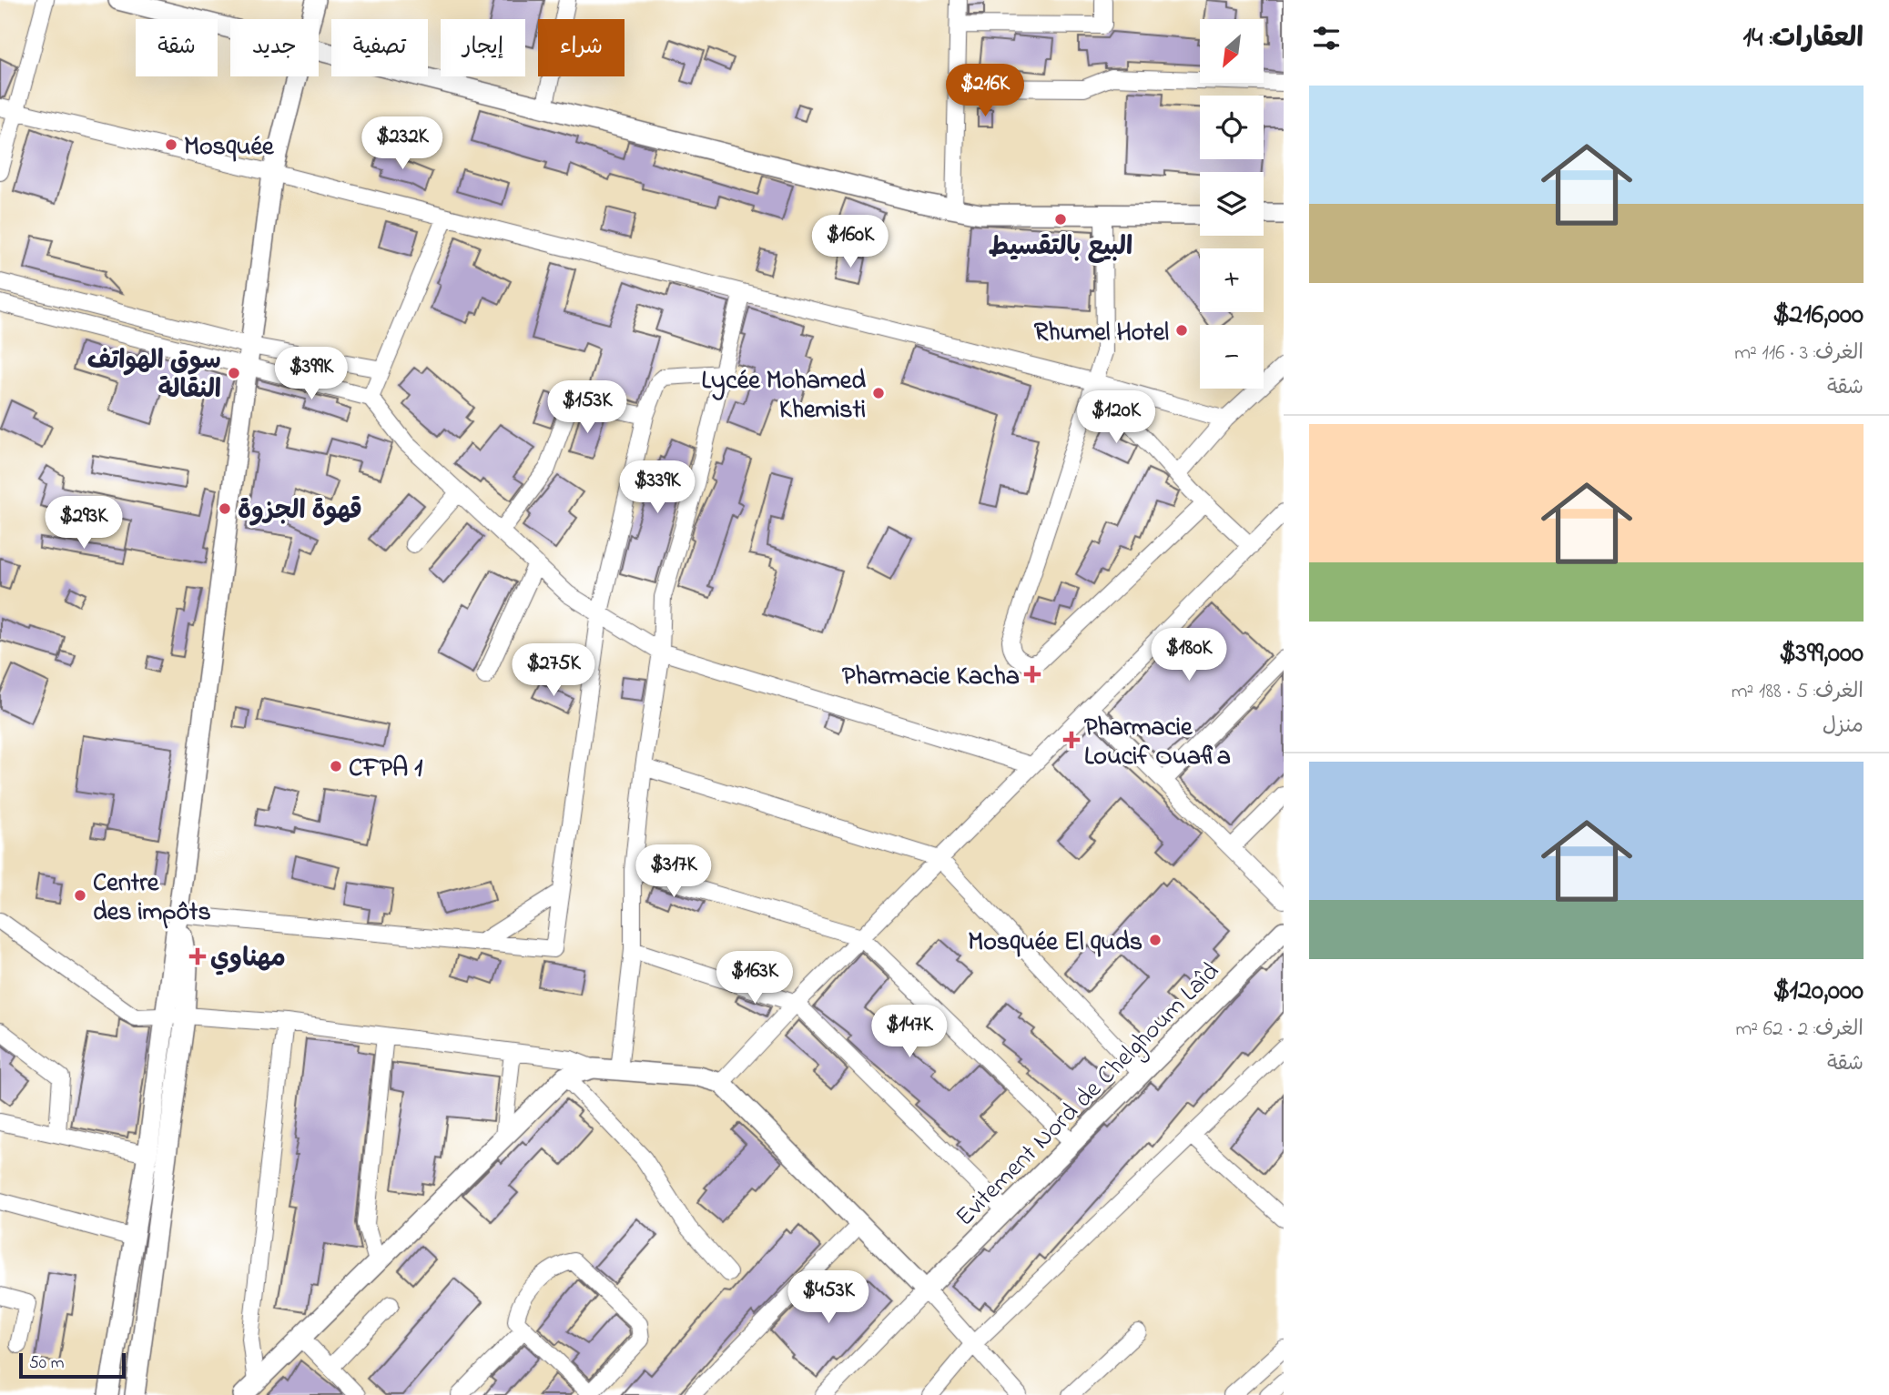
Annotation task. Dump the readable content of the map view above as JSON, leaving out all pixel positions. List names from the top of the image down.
{
  "streets": {
    "main road": ["Evitement Nord de Chelghoum Laîd"]
  },
  "places": {
    "other": [
      "Mosquée",
      "البيع بالتقسيط",
      "Rhumel Hotel",
      "سوق الهواتف النقالة",
      "Lycée Mohamed Khemisti",
      "قهوة الجزوة",
      "CFPA 1",
      "Centre des impôts",
      "Mosquée El quds"
    ],
    "health": ["Pharmacie Kacha", "Pharmacie Loucif Ouafia", "مهناوي"]
  },
  "scale_bar": "50 m",
  "north": "bottom left",
  "page": {
    "heading": "العقارات: 14",
    "map_buttons": ["+", "−"],
    "chip": [
      "شراء",
      "إيجار",
      "تصفية",
      "جديد",
      "شقة"
    ],
    "price": [
      "$216K",
      "$232K",
      "$160K",
      "$399K",
      "$153K",
      "$120K",
      "$339K",
      "$293K",
      "$180K",
      "$275K",
      "$317K",
      "$163K",
      "$147K",
      "$453K"
    ],
    "list": [
      {
        "name": "$216,000",
        "note": "الغرف: 3 · 116 m² · شقة"
      },
      {
        "name": "$399,000",
        "note": "الغرف: 5 · 188 m² · منزل"
      },
      {
        "name": "$120,000",
        "note": "الغرف: 2 · 62 m² · شقة"
      }
    ],
    "scale": "50 m"
  }
}
